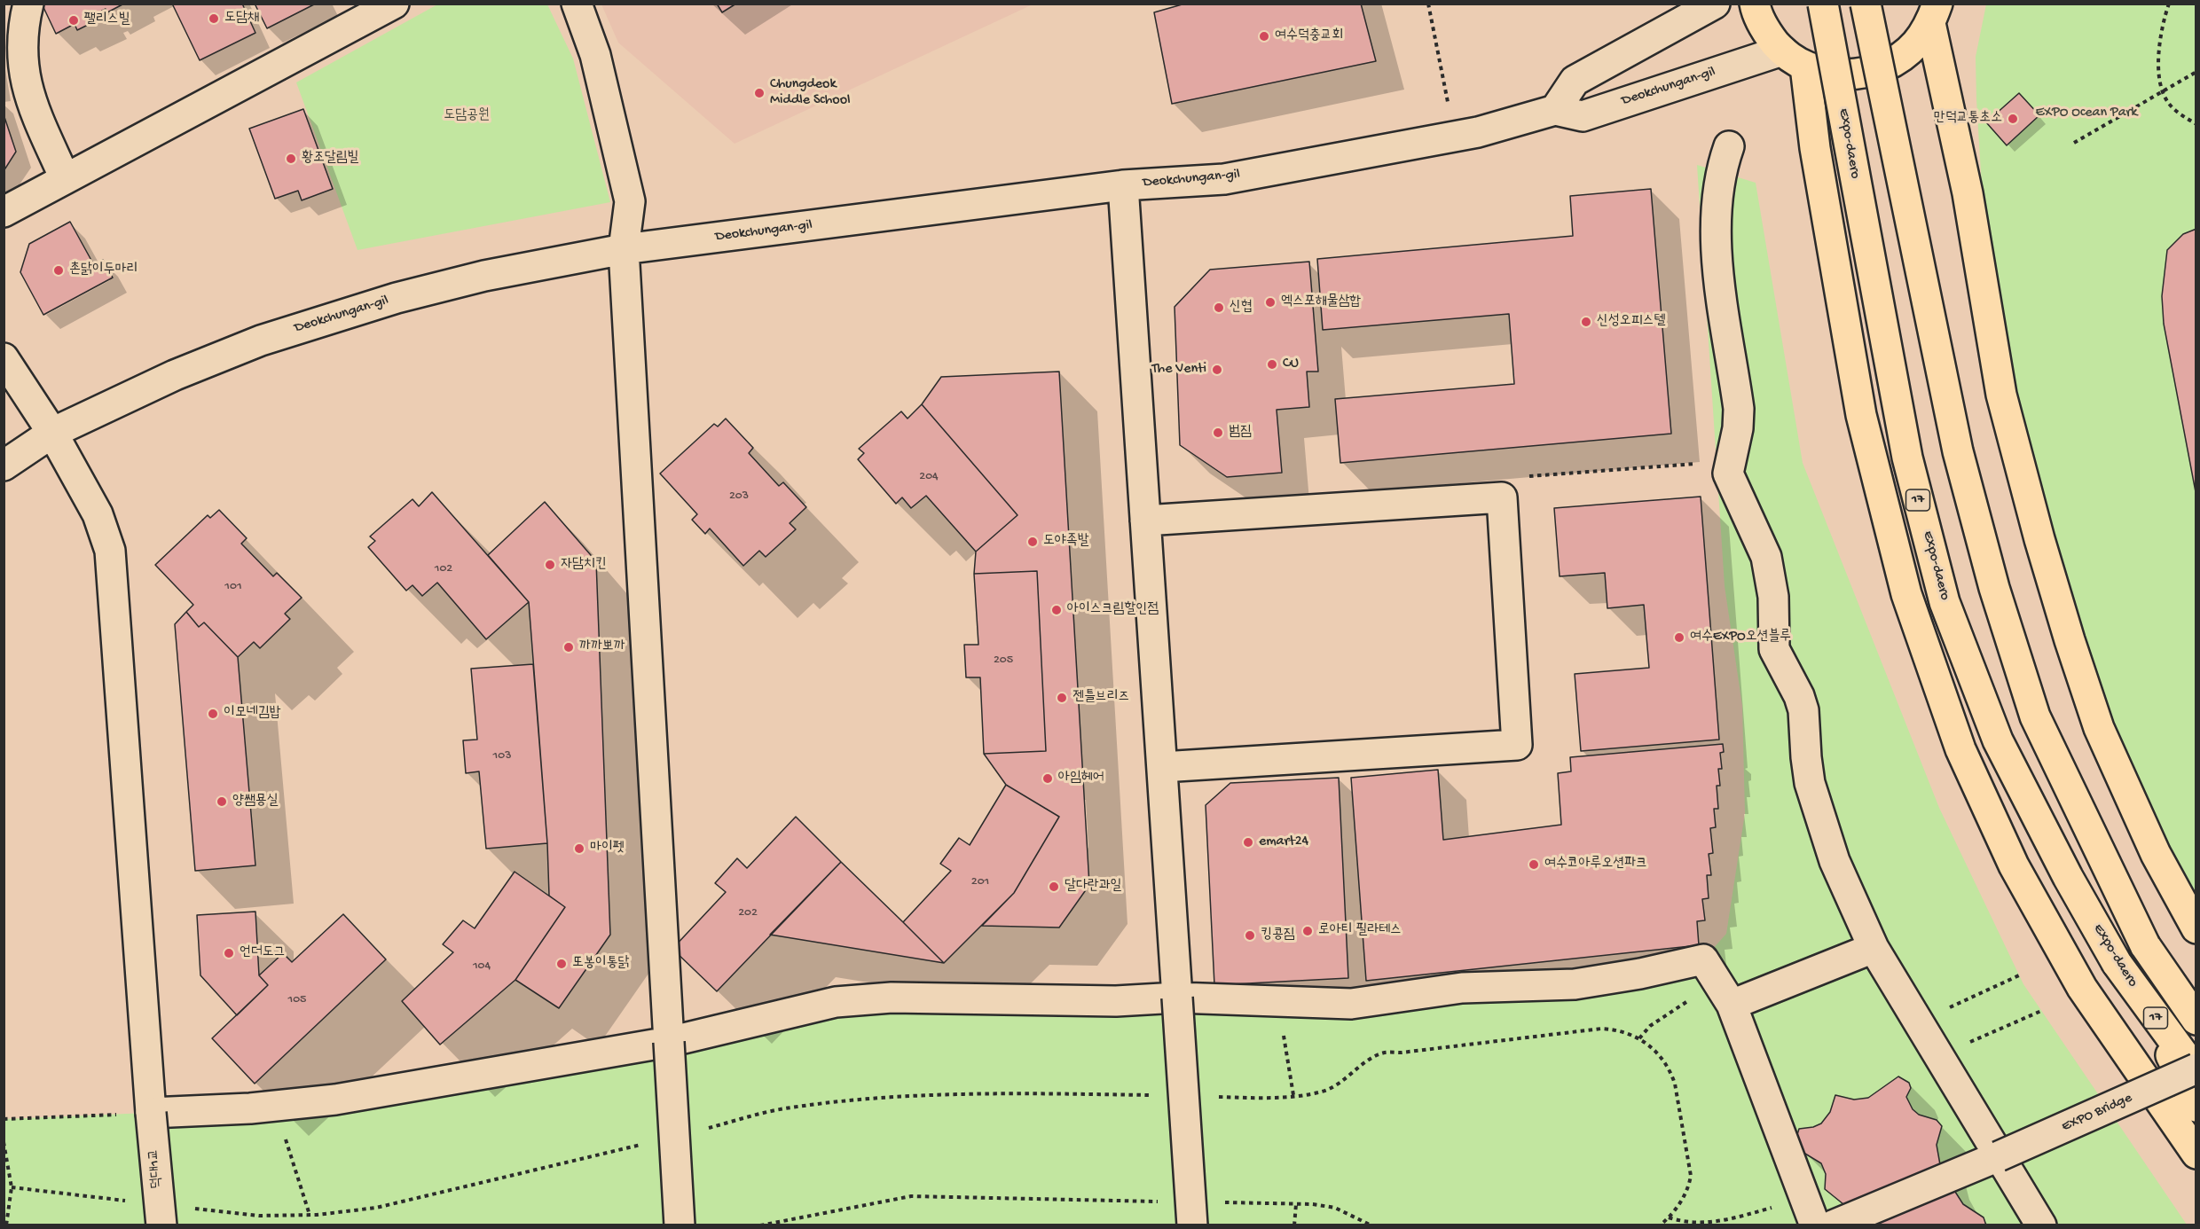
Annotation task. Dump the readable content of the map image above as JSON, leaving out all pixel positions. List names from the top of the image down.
{
  "streets": {
    "main road": ["Expo-daero", "17"],
    "street": ["Deokchungan-gil", "EXPO Bridge", "덕대1교"]
  },
  "crossings": [
    ["Deokchungan-gil", "덕대1교"],
    ["Expo-daero", "EXPO Bridge"]
  ],
  "parks": ["EXPO Ocean Park", "도담공원"],
  "places": [
    "도담채",
    "팰리스빌",
    "여수덕충교회",
    "Chungdeok Middle School",
    "만덕교통초소",
    "황조달림빌",
    "촌닭이두마리",
    "엑스포해물삼합",
    "신협",
    "신성오피스텔",
    "CU",
    "The Venti",
    "범짐",
    "도야족발",
    "자담치킨",
    "아이스크림할인점",
    "여수EXPO오션블루",
    "까까뽀까",
    "젠틀브리즈",
    "이모네김밥",
    "아임헤어",
    "양쌤묭실",
    "emart24",
    "마이펫",
    "여수코아루오션파크",
    "달다란과일",
    "로아티 필라테스",
    "킹콩짐",
    "언더도그",
    "또봉이통닭"
  ],
  "house_numbers": [
    "204",
    "203",
    "102",
    "101",
    "205",
    "103",
    "201",
    "202",
    "104",
    "105"
  ]
}
